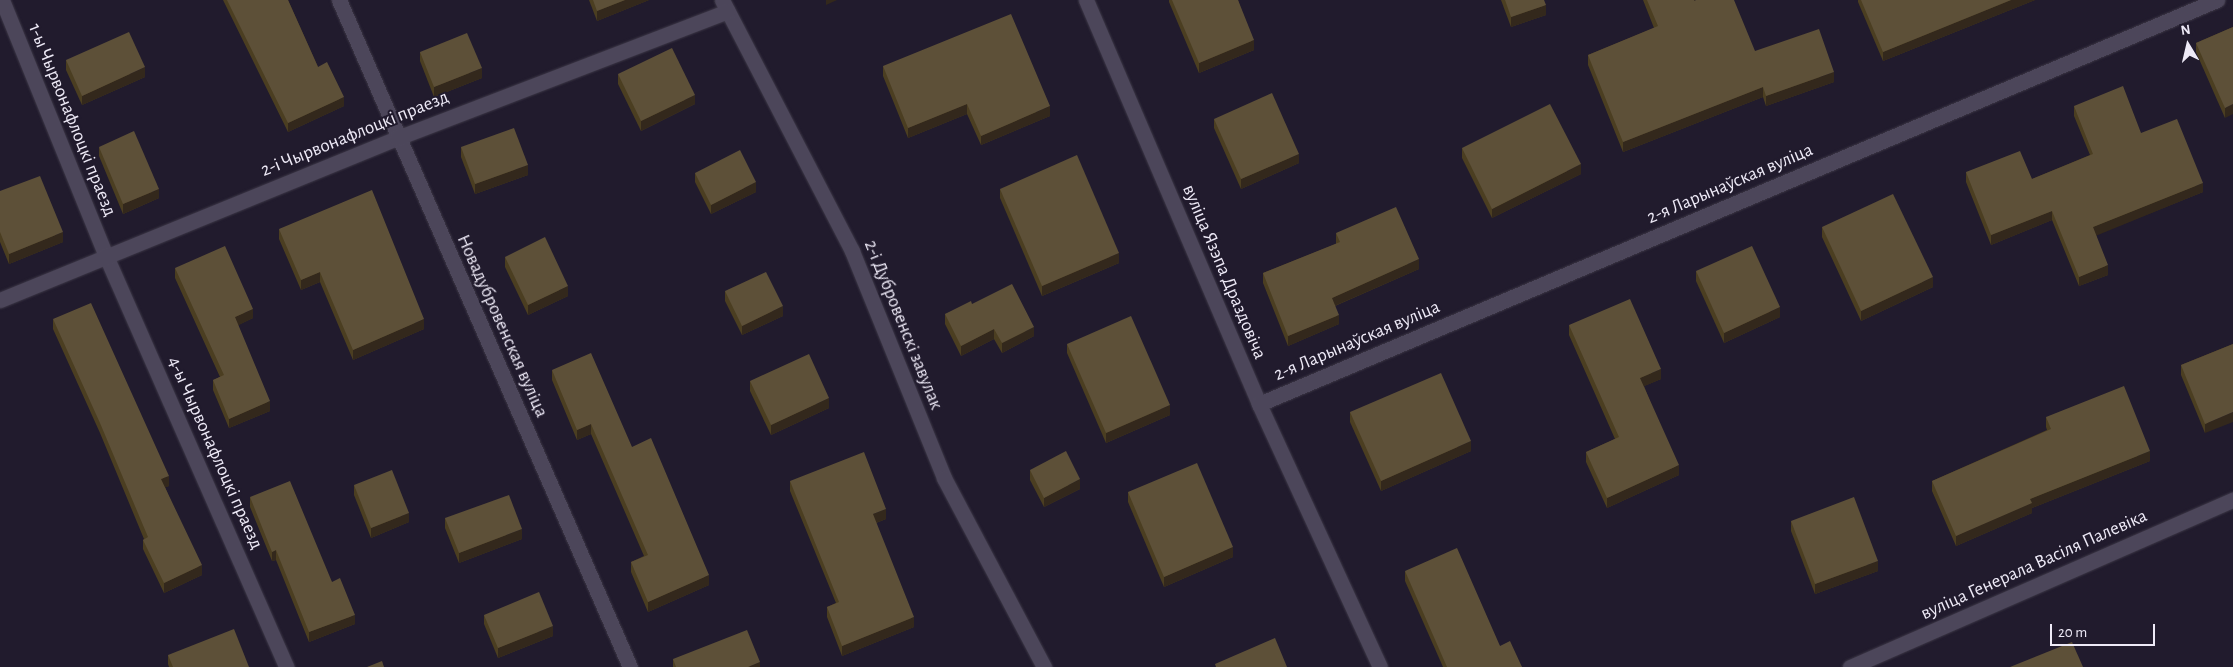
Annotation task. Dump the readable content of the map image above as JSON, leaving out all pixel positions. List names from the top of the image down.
{
  "streets": {
    "street": [
      "1-ы Чырвонафлоцкі праезд",
      "2-і Чырвонафлоцкі праезд",
      "2-я Ларынаўская вуліца",
      "вуліца Язэпа Драздовіча",
      "2-і Дубровенскі завулак",
      "Новадубровенская вуліца",
      "4-ы Чырвонафлоцкі праезд",
      "вуліца Генерала Васіля Палевіка"
    ]
  },
  "crossings": [
    ["1-ы Чырвонафлоцкі праезд", "2-і Чырвонафлоцкі праезд"],
    ["1-ы Чырвонафлоцкі праезд", "4-ы Чырвонафлоцкі праезд"],
    ["2-і Чырвонафлоцкі праезд", "2-і Дубровенскі завулак"],
    ["2-і Чырвонафлоцкі праезд", "Новадубровенская вуліца"],
    ["2-і Чырвонафлоцкі праезд", "4-ы Чырвонафлоцкі праезд"],
    ["2-я Ларынаўская вуліца", "вуліца Язэпа Драздовіча"]
  ],
  "scale_bar": "20 m",
  "north": "top"
}
